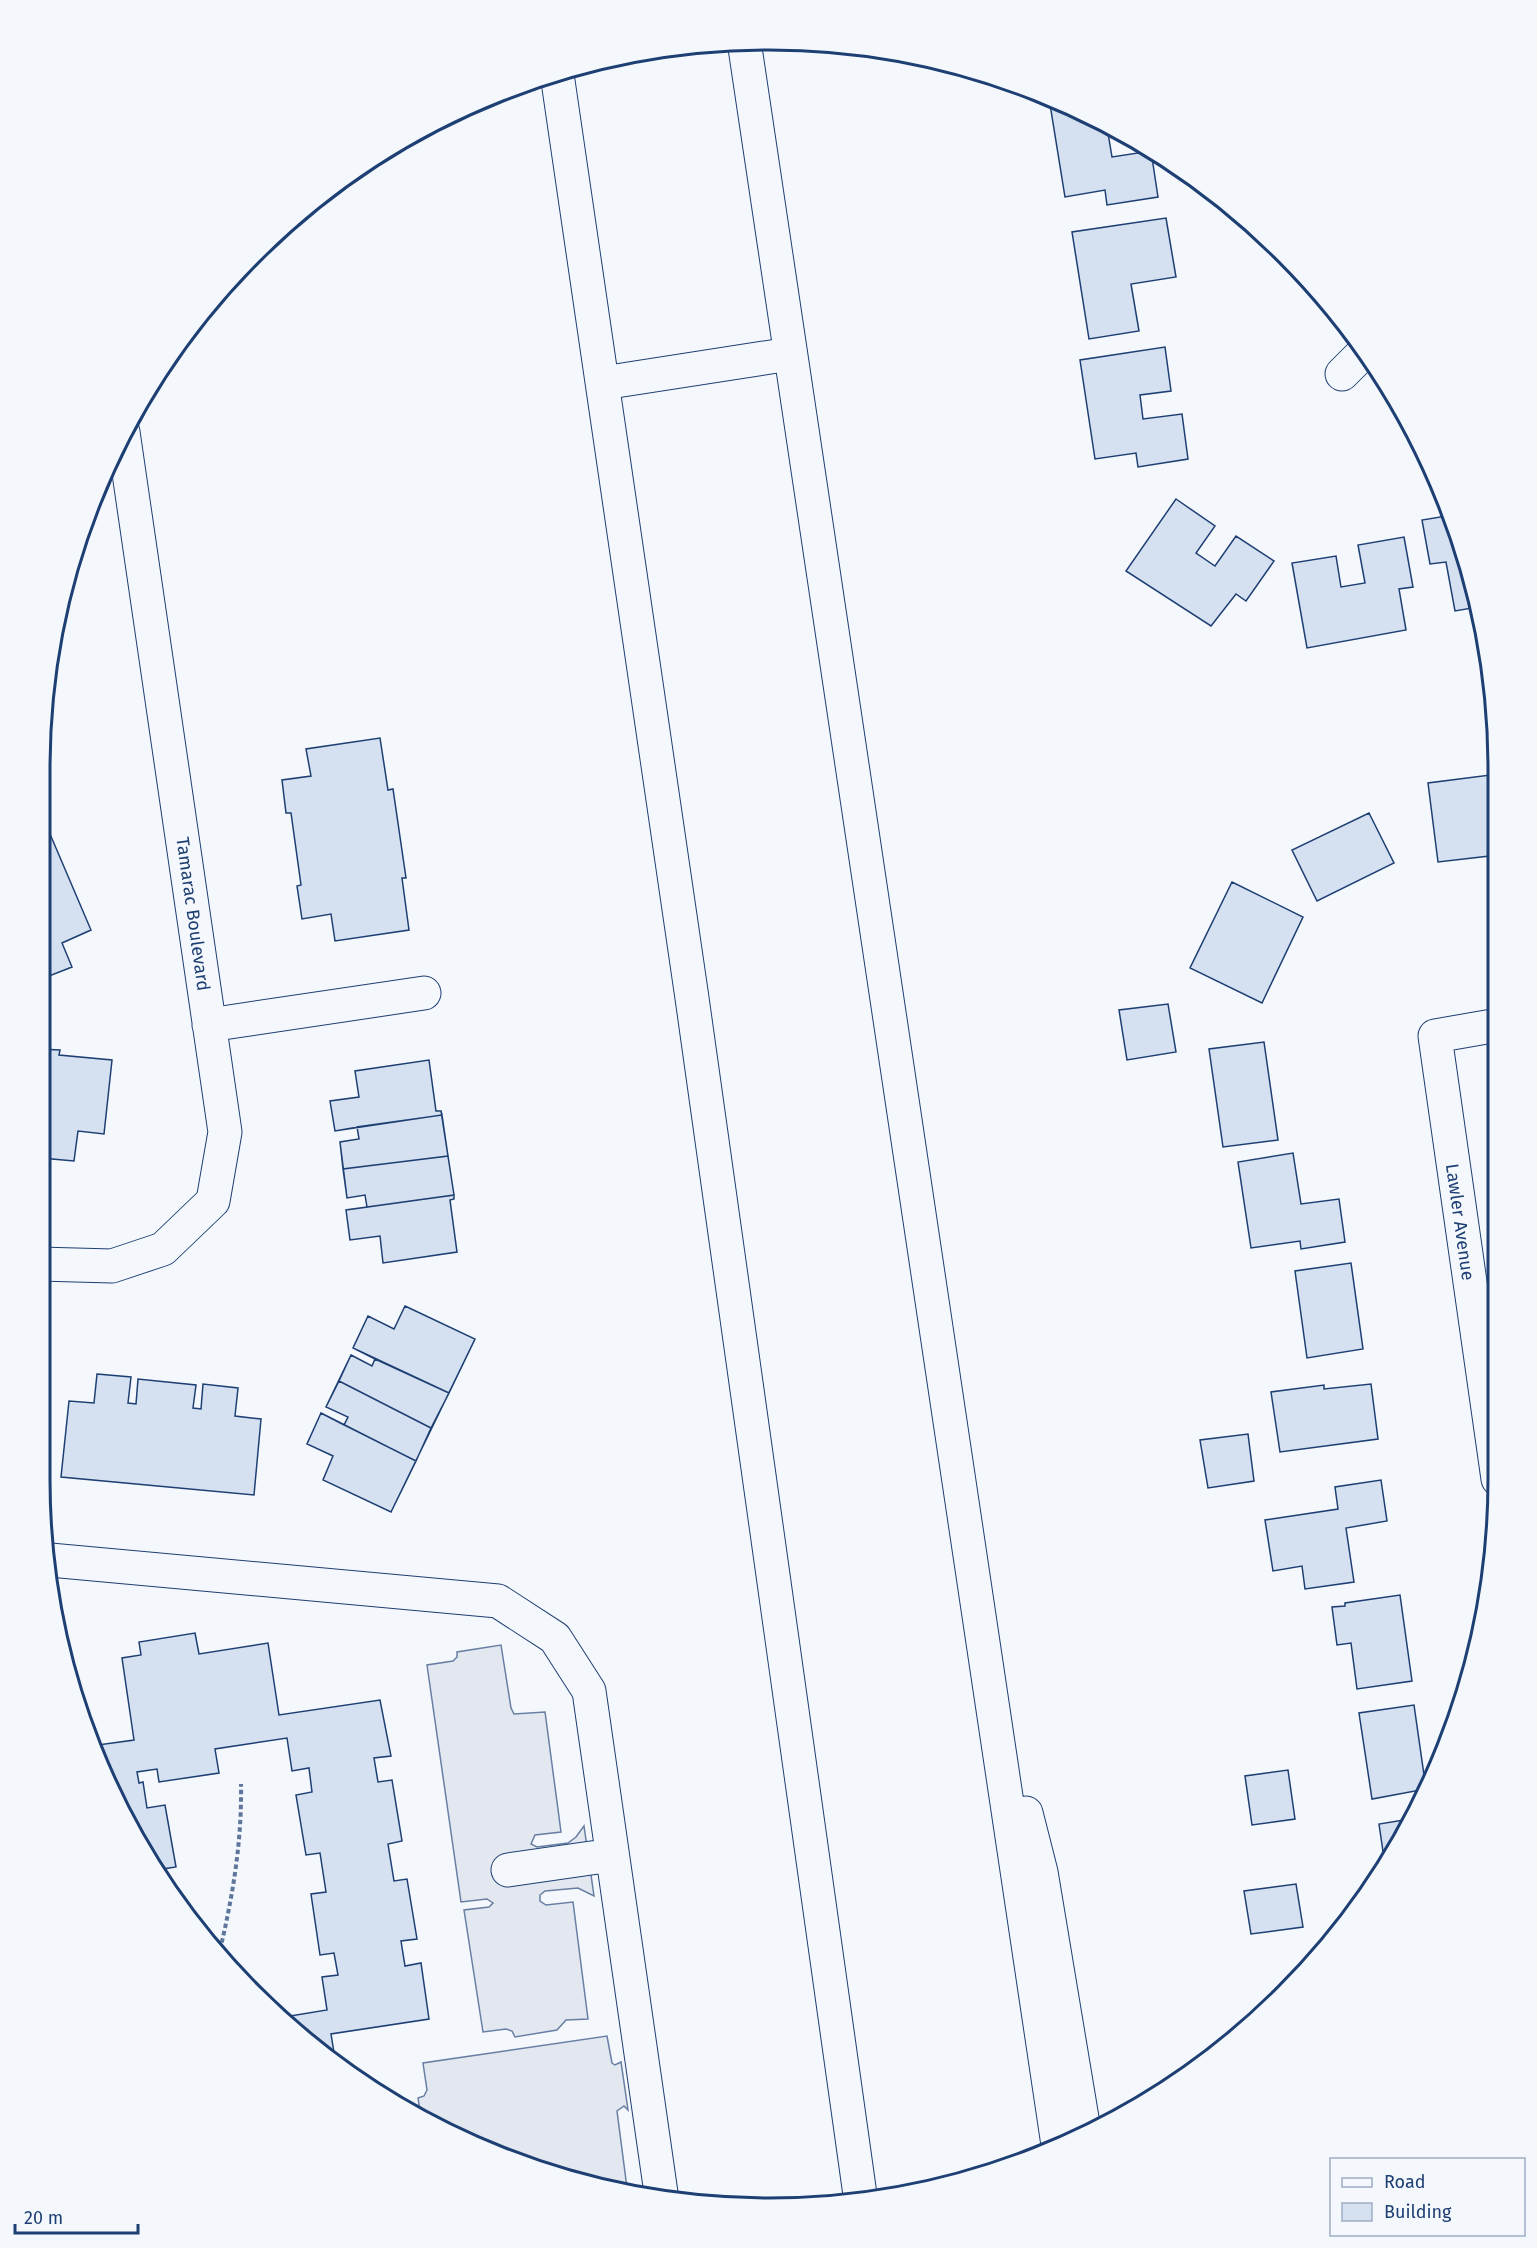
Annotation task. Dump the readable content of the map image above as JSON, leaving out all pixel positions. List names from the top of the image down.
{
  "streets": {
    "main road": ["Tamarac Boulevard", "Lawler Avenue"]
  },
  "legend": ["Road", "Building"],
  "scale_bar": "20 m"
}
